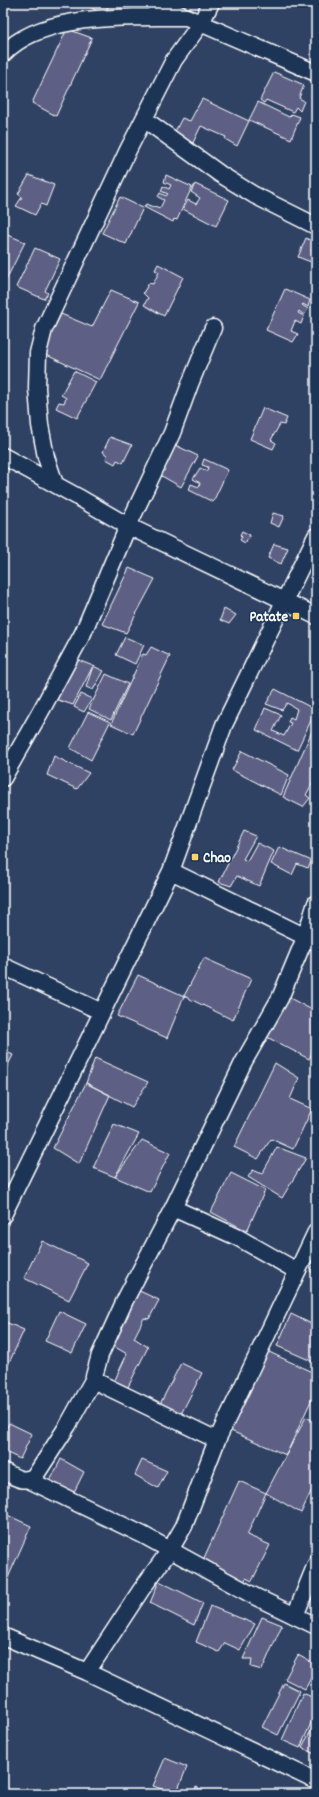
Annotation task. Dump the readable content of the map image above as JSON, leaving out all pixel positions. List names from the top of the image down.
{
  "places": {
    "transit": ["Patate", "Chao"]
  }
}
